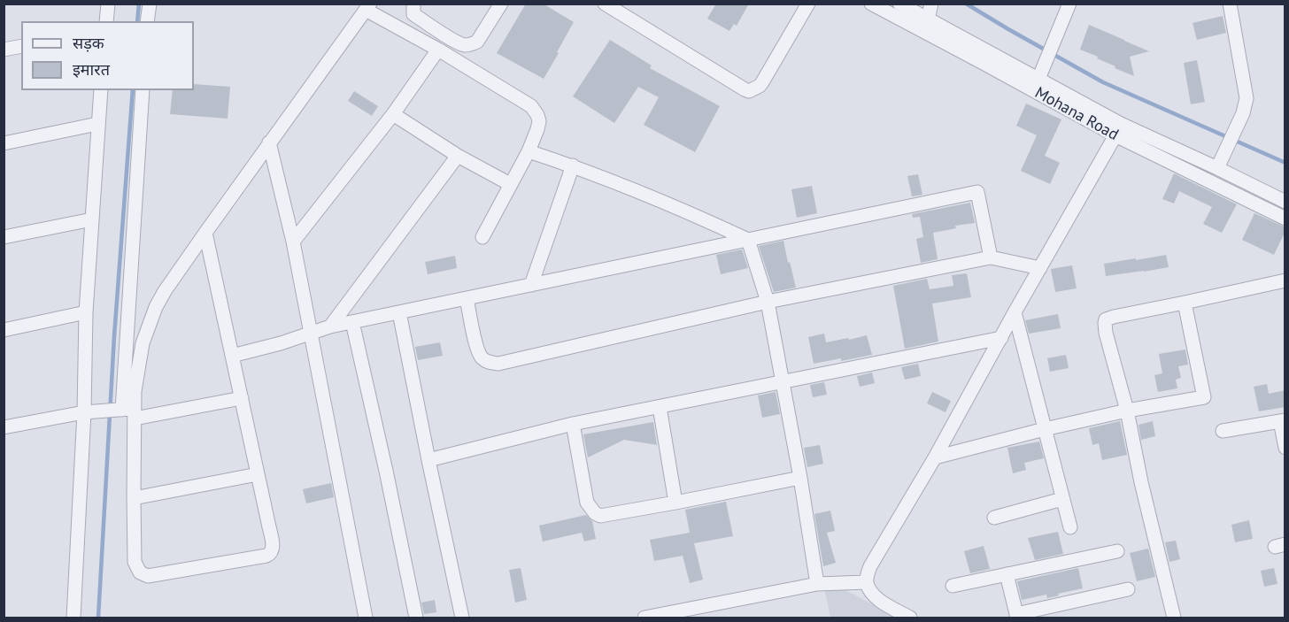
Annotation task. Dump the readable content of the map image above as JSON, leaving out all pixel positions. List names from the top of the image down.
{
  "streets": {
    "street": ["Mohana Road"]
  },
  "legend": ["सड़क", "इमारत"]
}
